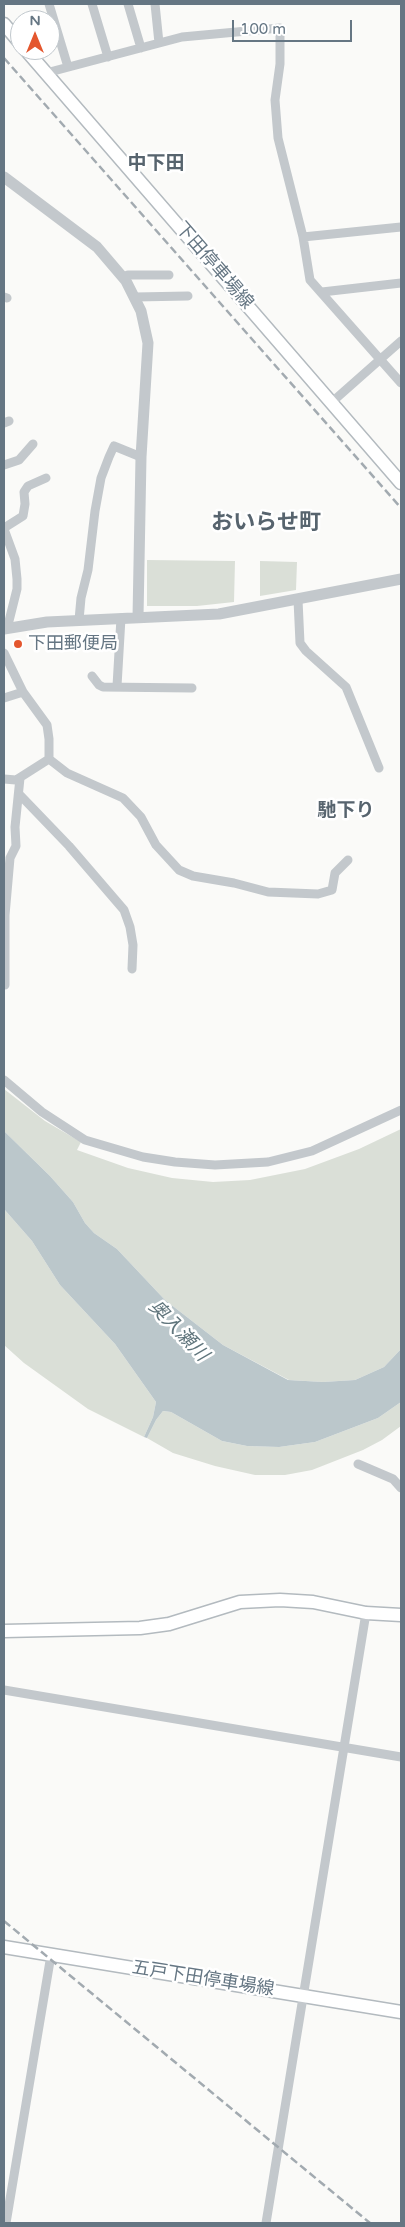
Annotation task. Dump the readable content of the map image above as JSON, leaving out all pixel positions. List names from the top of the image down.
{
  "streets": {
    "main road": ["下田停車場線", "五戸下田停車場線"]
  },
  "districts": ["中下田", "おいらせ町", "馳下り"],
  "water": ["奥入瀬川"],
  "places": ["下田郵便局"],
  "scale_bar": "100 m",
  "north": "top"
}
